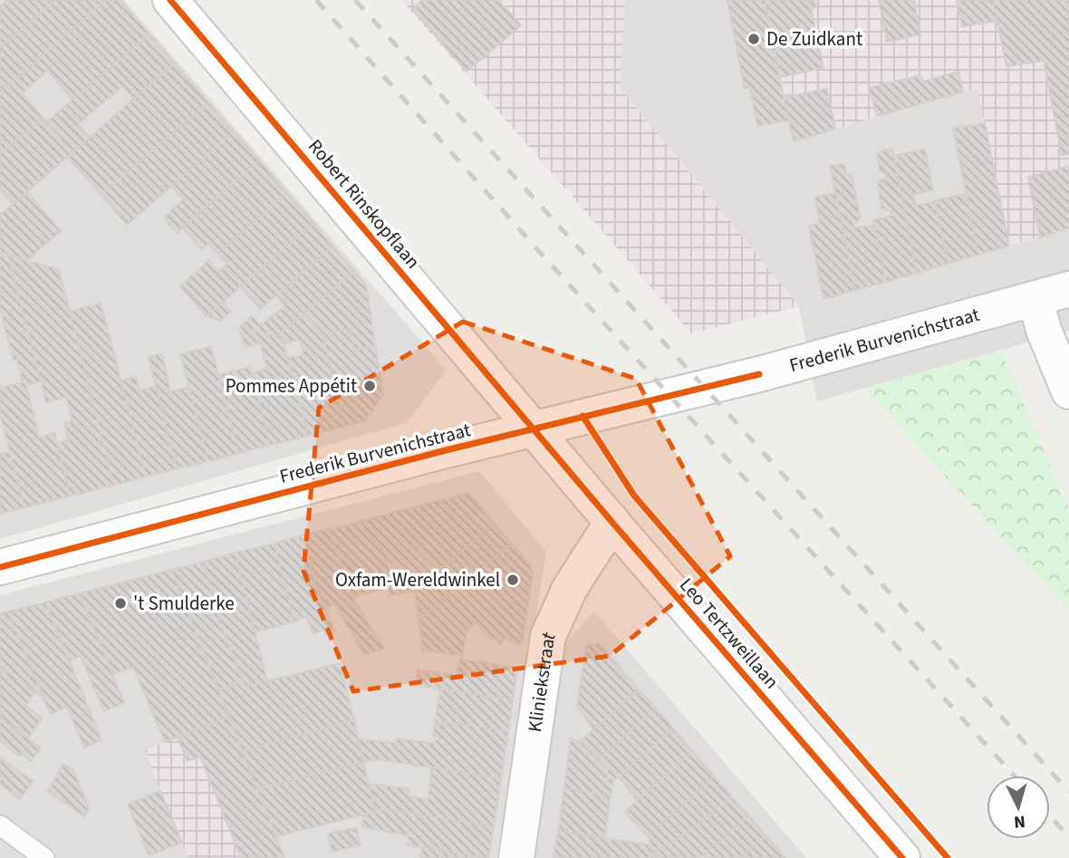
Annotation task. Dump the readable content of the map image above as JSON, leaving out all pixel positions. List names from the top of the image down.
{
  "streets": {
    "street": [
      "Robert Rinskopflaan",
      "Frederik Burvenichstraat",
      "Leo Tertzweillaan",
      "Kliniekstraat"
    ]
  },
  "crossings": [
    ["Robert Rinskopflaan", "Frederik Burvenichstraat"],
    ["Robert Rinskopflaan", "Leo Tertzweillaan"],
    ["Frederik Burvenichstraat", "Leo Tertzweillaan"],
    ["Leo Tertzweillaan", "Kliniekstraat"]
  ],
  "places": [
    "De Zuidkant",
    "Pommes Appétit",
    "Oxfam-Wereldwinkel",
    "'t Smulderke"
  ],
  "north": "bottom"
}
